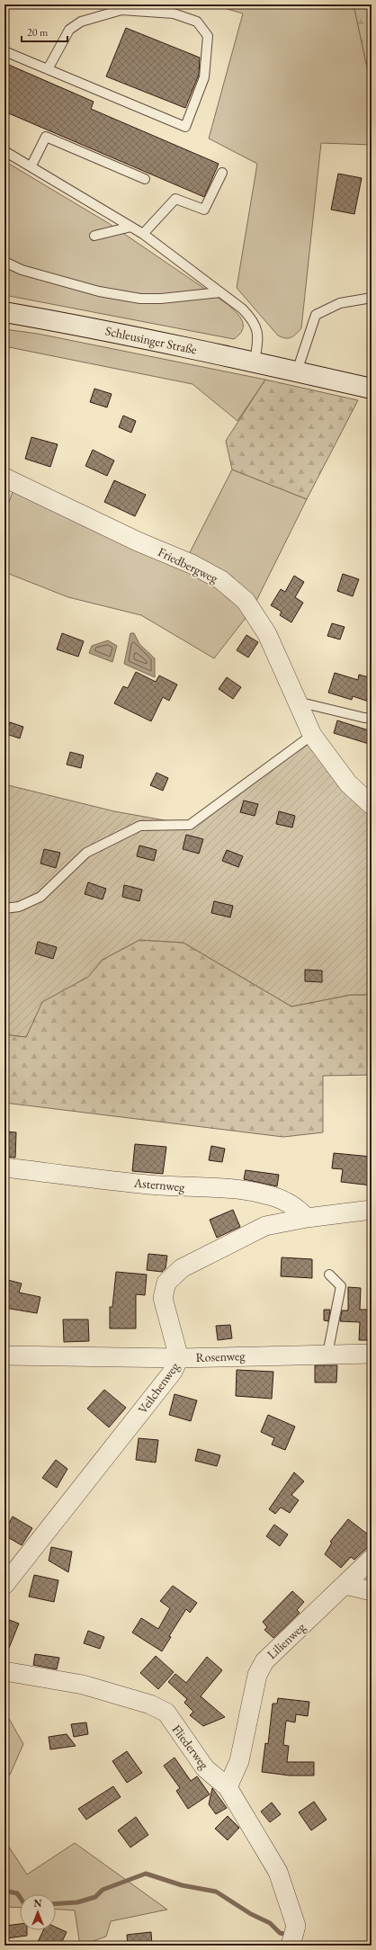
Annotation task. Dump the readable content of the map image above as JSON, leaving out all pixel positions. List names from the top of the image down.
{
  "streets": {
    "main road": ["Schleusinger Straße"],
    "street": [
      "Friedbergweg",
      "Asternweg",
      "Rosenweg",
      "Veilchenweg",
      "Lilienweg",
      "Fliederweg"
    ]
  },
  "crossings": [
    ["Asternweg", "Veilchenweg"],
    ["Rosenweg", "Veilchenweg"],
    ["Lilienweg", "Fliederweg"]
  ],
  "scale_bar": "20 m",
  "north": "top"
}
